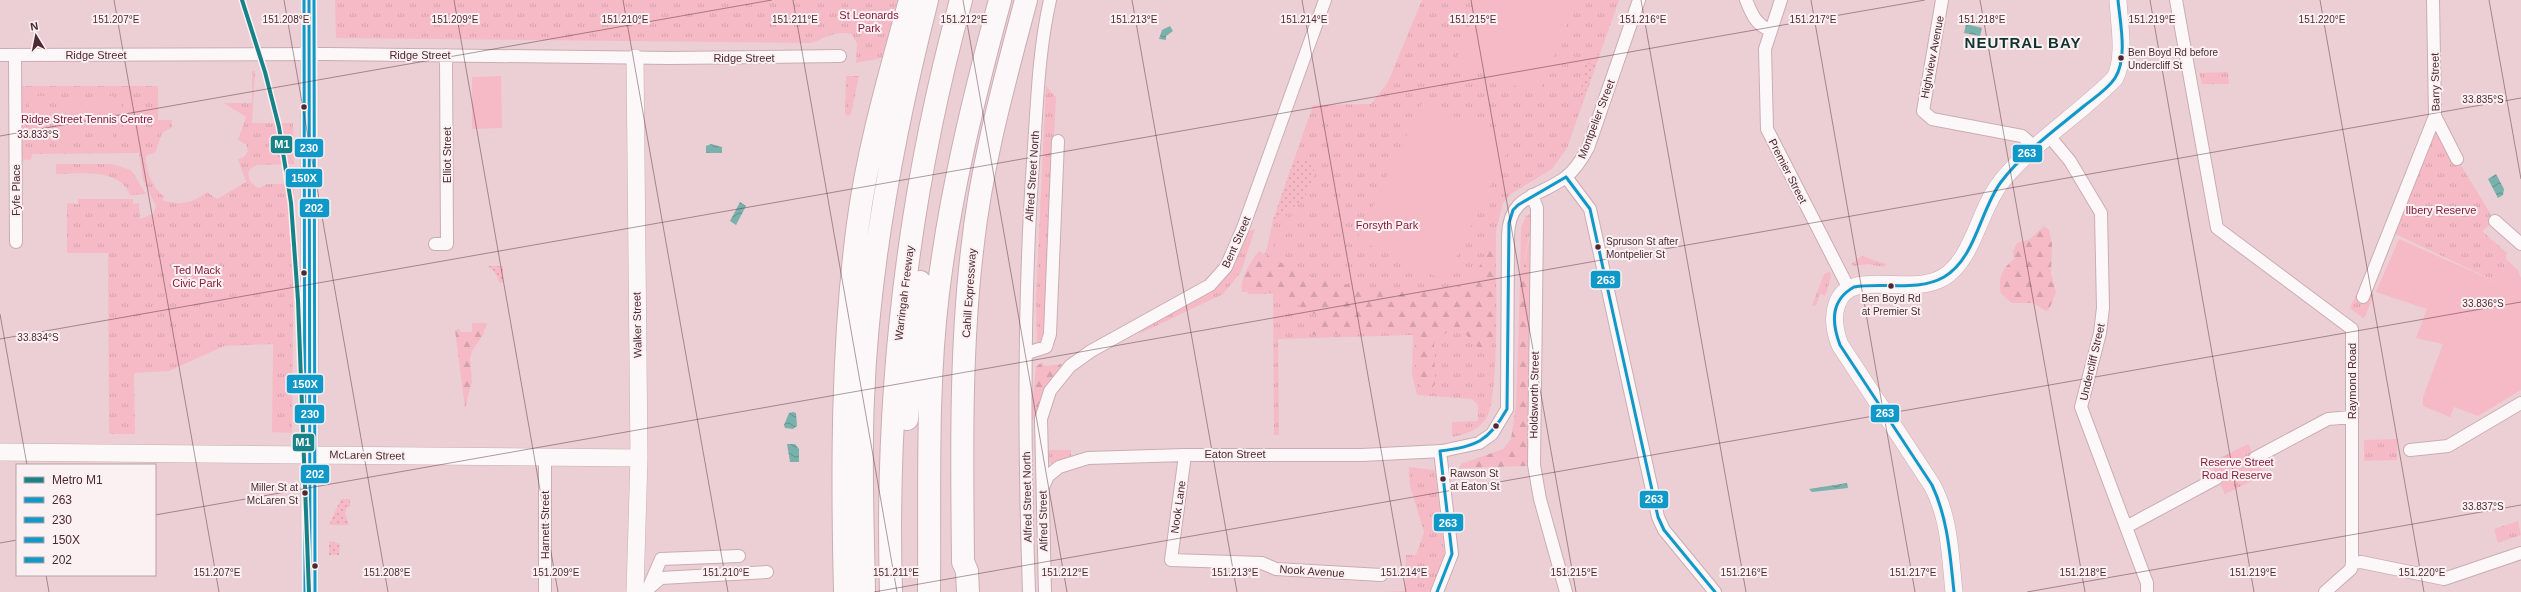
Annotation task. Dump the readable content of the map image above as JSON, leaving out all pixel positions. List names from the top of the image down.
{
  "streets": {
    "highway": ["Warringah Freeway", "Cahill Expressway"],
    "street": [
      "Ridge Street",
      "Highview Avenue",
      "Barry Street",
      "Montpelier Street",
      "Elliot Street",
      "Premier Street",
      "Alfred Street North",
      "Fyfe Place",
      "Bent Street",
      "Walker Street",
      "Undercliff Street",
      "Raymond Road",
      "Holdsworth Street",
      "Eaton Street",
      "McLaren Street",
      "Nook Lane",
      "Alfred Street",
      "Harnett Street",
      "Nook Avenue"
    ]
  },
  "crossings": [
    ["Ridge Street", "Elliot Street"],
    ["Ridge Street", "Fyfe Place"],
    ["Ridge Street", "Walker Street"],
    ["Montpelier Street", "Holdsworth Street"],
    ["Montpelier Street", "Eaton Street"],
    ["Bent Street", "Alfred Street"],
    ["Walker Street", "McLaren Street"],
    ["Eaton Street", "Nook Lane"],
    ["Eaton Street", "Alfred Street"],
    ["McLaren Street", "Harnett Street"],
    ["Nook Lane", "Nook Avenue"]
  ],
  "districts": ["NEUTRAL BAY"],
  "parks": [
    "St Leonards Park",
    "Ridge Street Tennis Centre",
    "Ilbery Reserve",
    "Forsyth Park",
    "Ted Mack Civic Park",
    "Reserve Street Road Reserve"
  ],
  "places": [
    "Ben Boyd Rd before Undercliff St",
    "Spruson St after Montpelier St",
    "Ben Boyd Rd at Premier St",
    "Rawson St at Eaton St",
    "Miller St at McLaren St"
  ],
  "lines": [
    "metro line M1",
    "transit line 263",
    "transit line 230",
    "transit line 150X",
    "transit line 202"
  ],
  "legend": [
    "Metro M1",
    "263",
    "230",
    "150X",
    "202"
  ],
  "north": "top",
  "coordinates": [
    "151.217°E",
    "151.218°E",
    "151.220°E",
    "151.207°E",
    "151.208°E",
    "151.209°E",
    "151.210°E",
    "151.211°E",
    "151.212°E",
    "151.213°E",
    "151.214°E",
    "151.215°E",
    "151.216°E",
    "151.219°E",
    "33.835°S",
    "33.833°S",
    "33.836°S",
    "33.834°S",
    "33.837°S"
  ]
}
